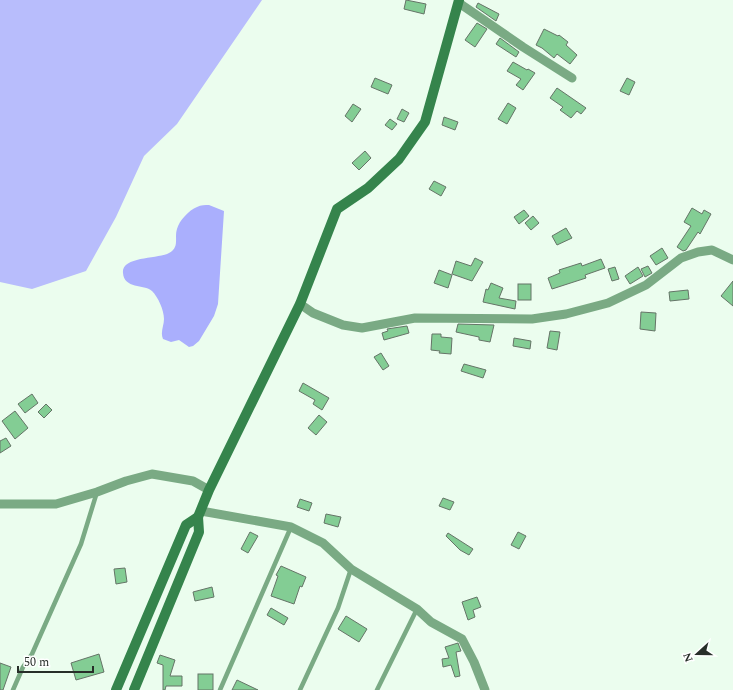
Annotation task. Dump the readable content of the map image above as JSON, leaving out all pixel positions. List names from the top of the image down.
{
  "scale_bar": "50 m",
  "north": "left"
}
